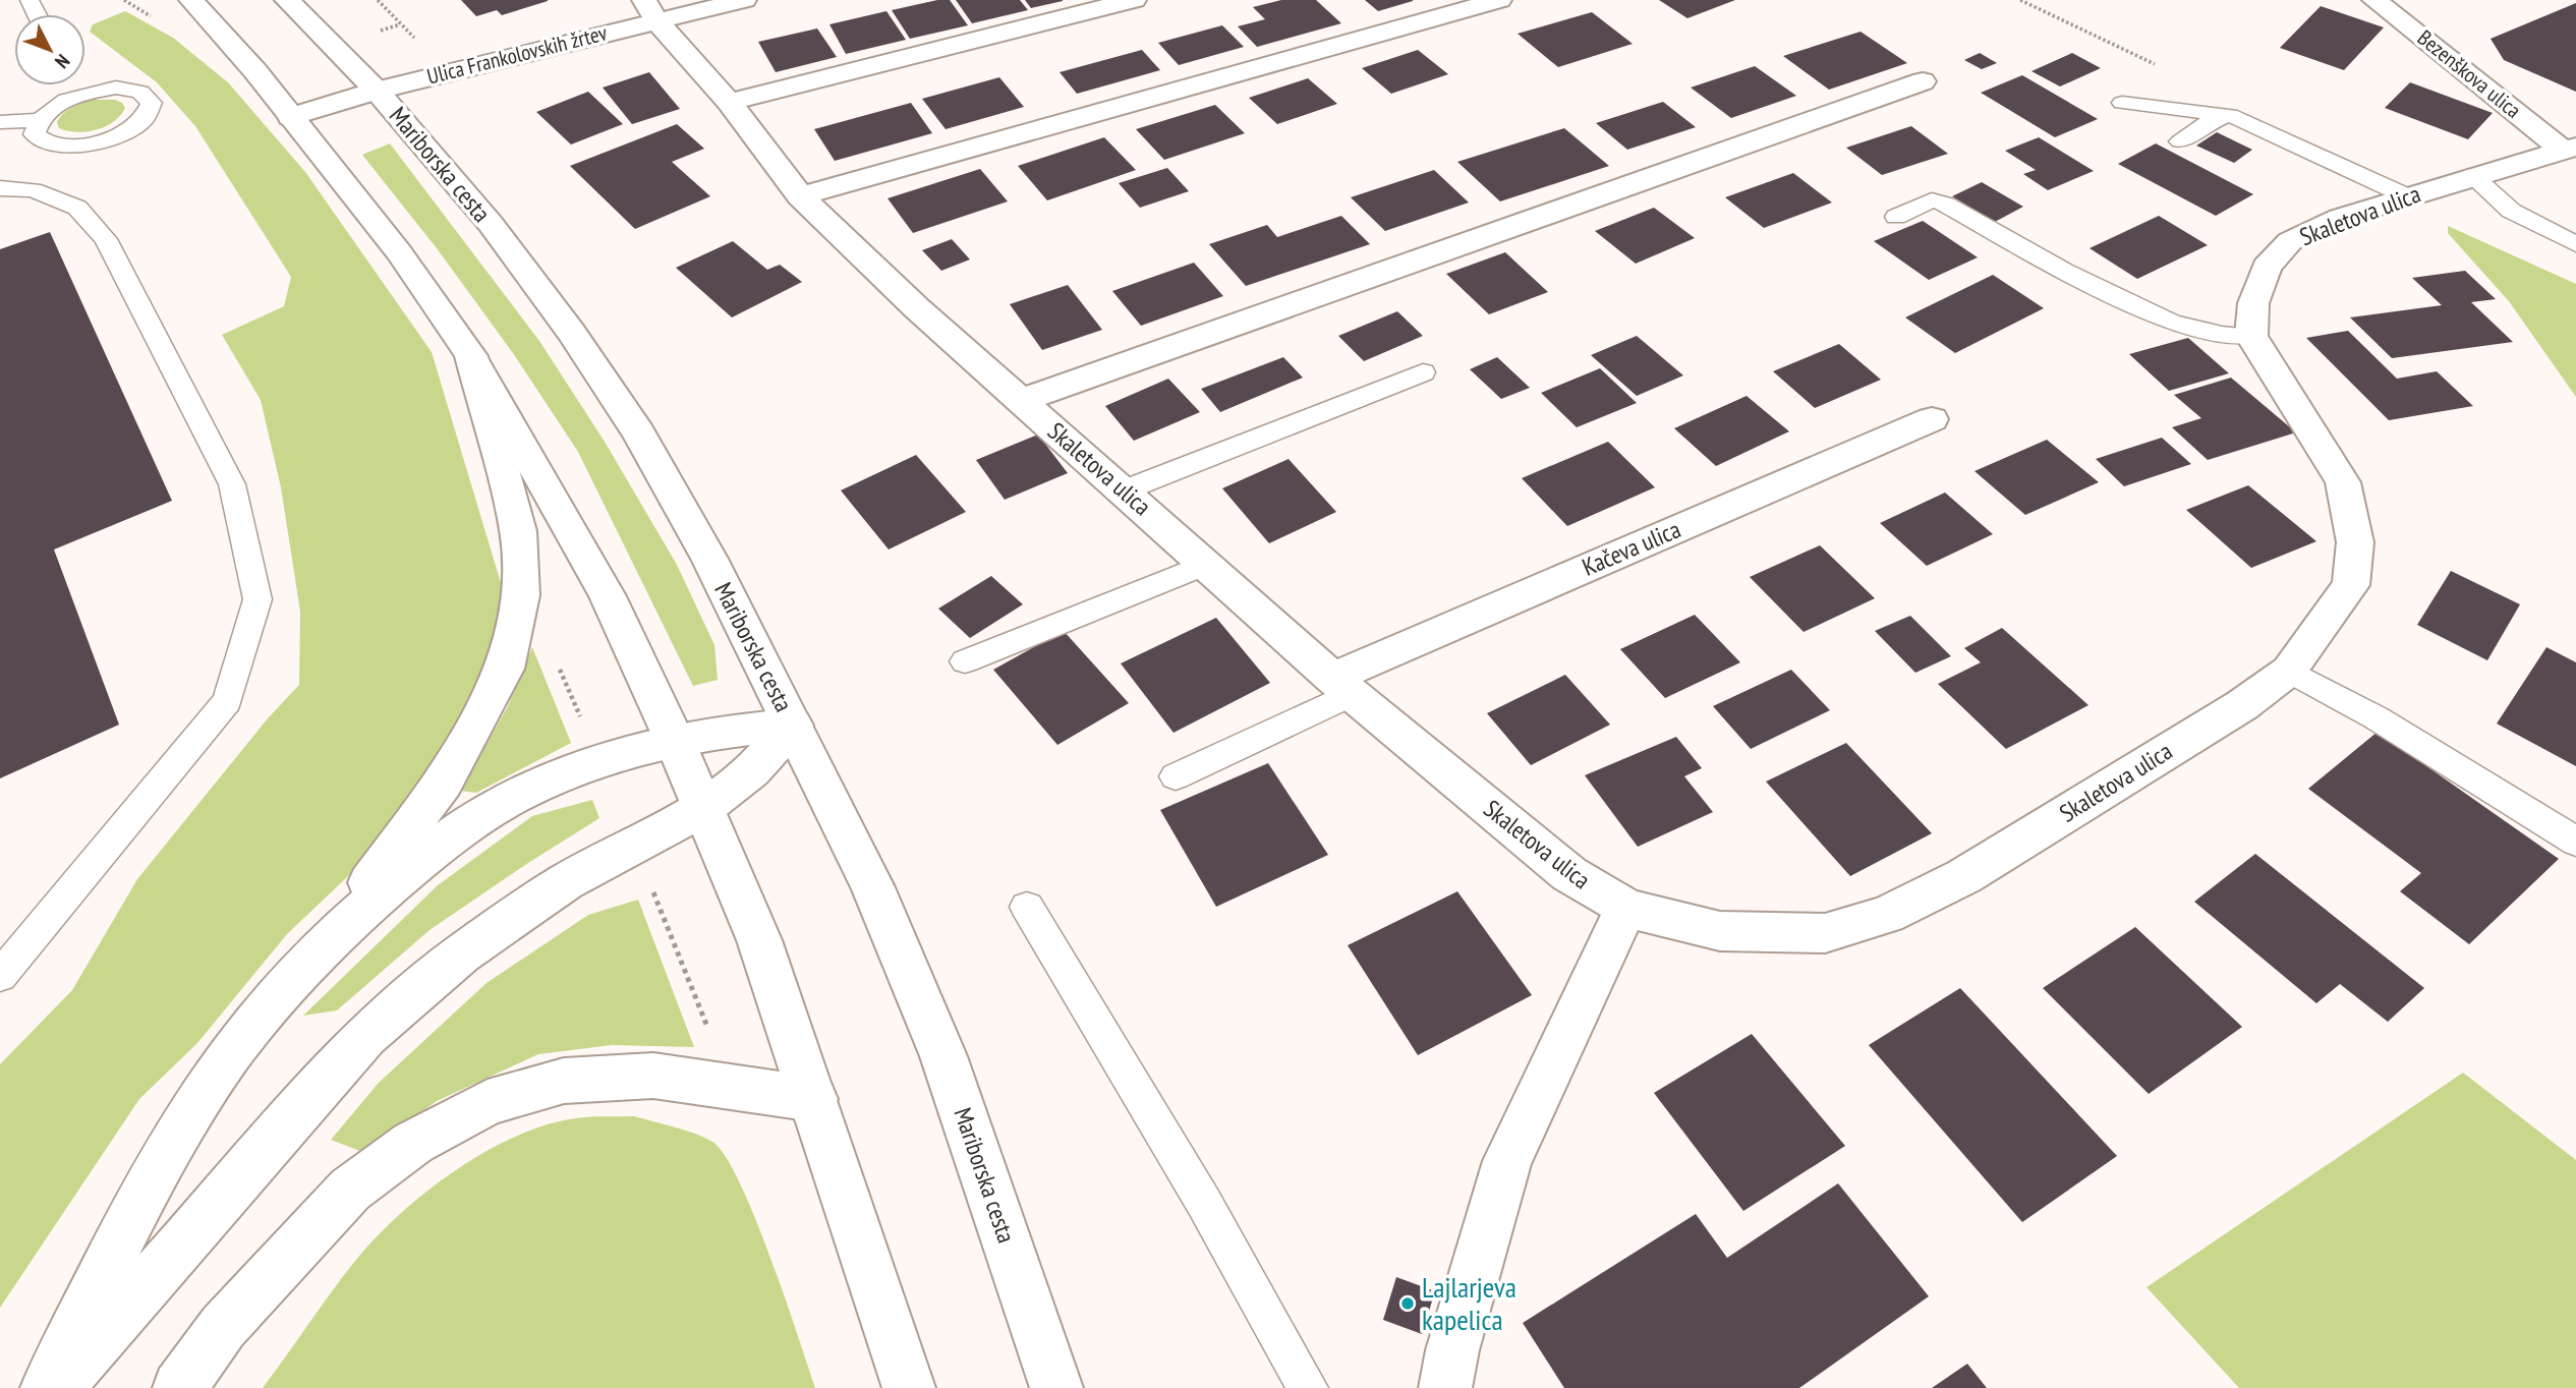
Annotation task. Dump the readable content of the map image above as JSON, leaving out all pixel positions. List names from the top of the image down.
{
  "streets": {
    "main road": [
      "Ulica Frankolovskih žrtev",
      "Bezenškova ulica",
      "Mariborska cesta",
      "Skaletova ulica",
      "Kačeva ulica"
    ]
  },
  "crossings": [
    ["Ulica Frankolovskih žrtev", "Mariborska cesta"],
    ["Ulica Frankolovskih žrtev", "Skaletova ulica"],
    ["Bezenškova ulica", "Skaletova ulica"],
    ["Skaletova ulica", "Kačeva ulica"]
  ],
  "places": ["Lajlarjeva kapelica"],
  "north": "bottom right"
}
